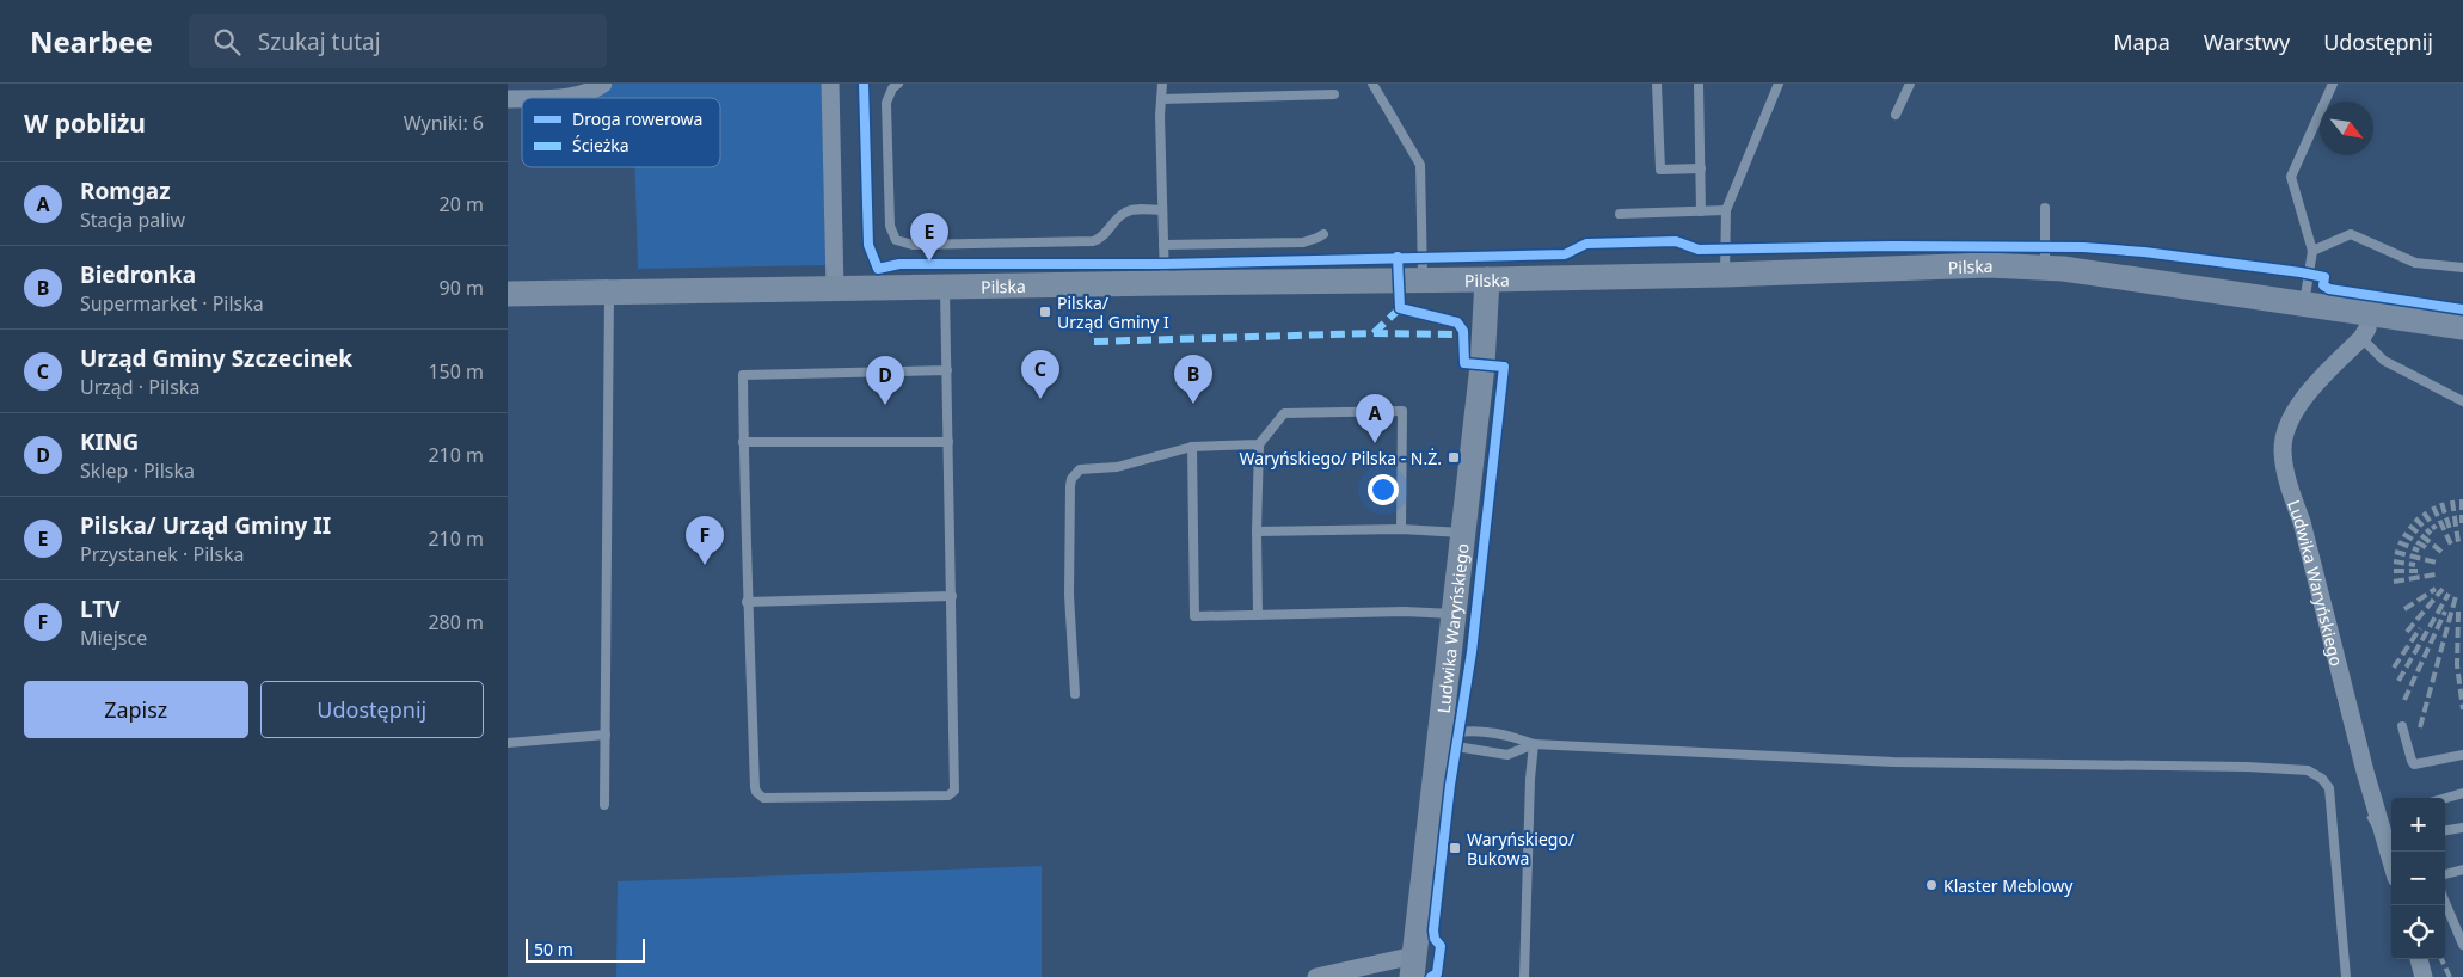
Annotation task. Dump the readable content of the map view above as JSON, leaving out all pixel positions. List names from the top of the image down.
{
  "streets": {
    "street": ["Pilska", "Ludwika Waryńskiego"]
  },
  "crossings": [
    ["Pilska", "Ludwika Waryńskiego"]
  ],
  "places": {
    "transit": ["Pilska/ Urząd Gminy I", "Waryńskiego/ Pilska - N.Ż.", "Waryńskiego/ Bukowa"],
    "other": ["Klaster Meblowy"]
  },
  "legend": ["Droga rowerowa", "Ścieżka"],
  "scale_bar": "50 m",
  "north": "bottom right",
  "page": {
    "header": "Nearbee",
    "search": "Szukaj tutaj",
    "nav": ["Mapa", "Warstwy", "Udostępnij"],
    "heading": ["W pobliżu", "Wyniki: 6"],
    "list": [
      {
        "mark": "A",
        "name": "Romgaz",
        "note": "Stacja paliw",
        "value": "20 m"
      },
      {
        "mark": "B",
        "name": "Biedronka",
        "note": "Supermarket · Pilska",
        "value": "90 m"
      },
      {
        "mark": "C",
        "name": "Urząd Gminy Szczecinek",
        "note": "Urząd · Pilska",
        "value": "150 m"
      },
      {
        "mark": "D",
        "name": "KING",
        "note": "Sklep · Pilska",
        "value": "210 m"
      },
      {
        "mark": "E",
        "name": "Pilska/ Urząd Gminy II",
        "note": "Przystanek · Pilska",
        "value": "210 m"
      },
      {
        "mark": "F",
        "name": "LTV",
        "note": "Miejsce",
        "value": "280 m"
      }
    ],
    "pins": [
      "E",
      "C",
      "B",
      "D",
      "A",
      "F"
    ],
    "buttons": ["Zapisz", "Udostępnij"],
    "map_buttons": ["+", "−"],
    "scale": "50 m"
  }
}
